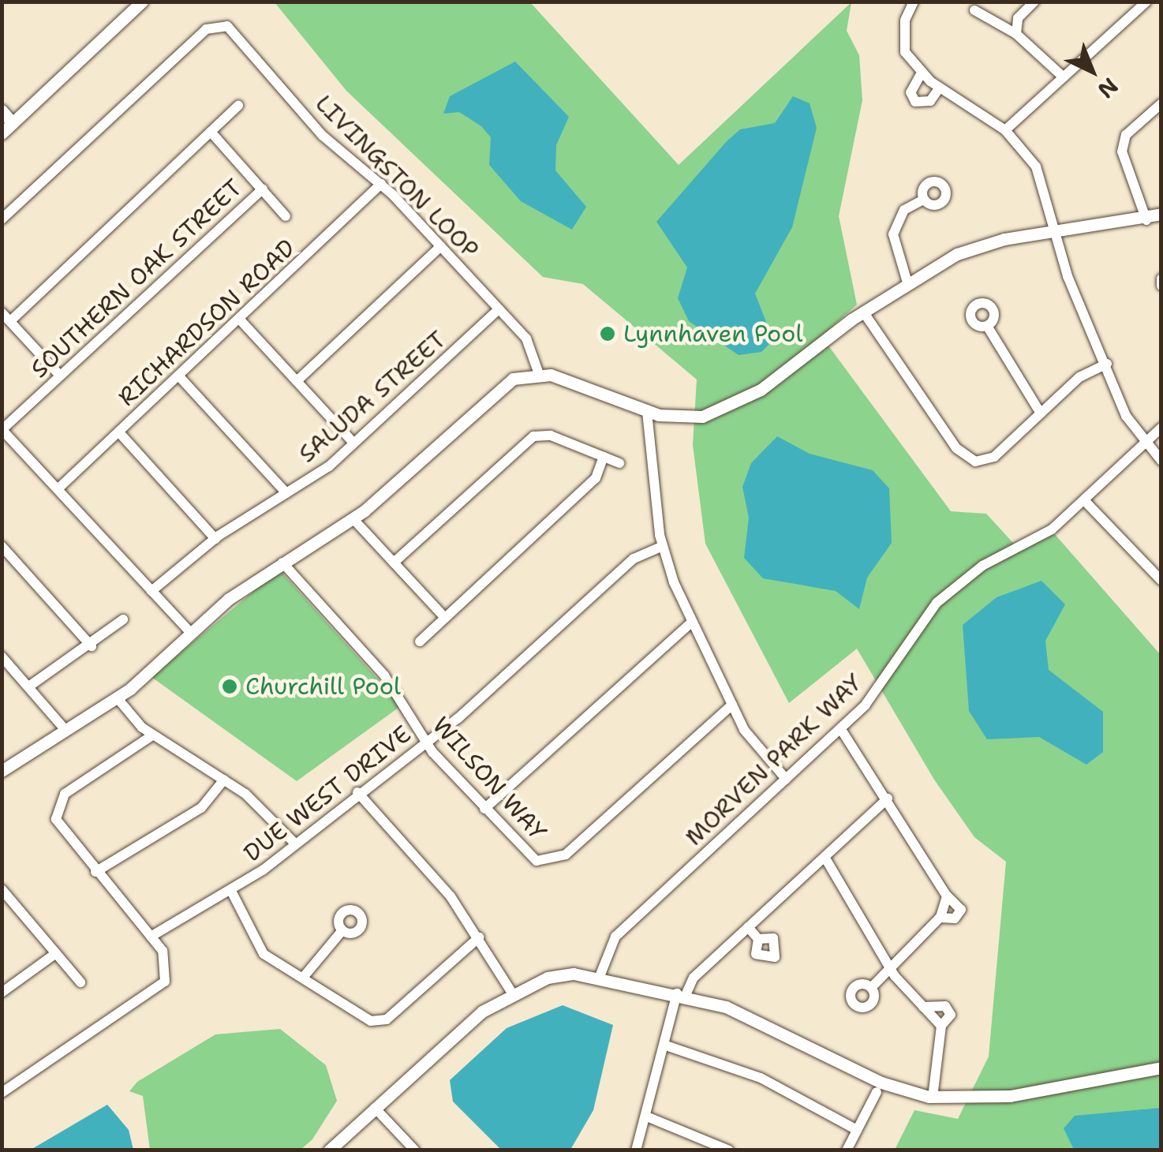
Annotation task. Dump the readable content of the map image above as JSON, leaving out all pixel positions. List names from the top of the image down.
{
  "streets": {
    "street": [
      "LIVINGSTON LOOP",
      "SOUTHERN OAK STREET",
      "RICHARDSON ROAD",
      "SALUDA STREET",
      "MORVEN PARK WAY",
      "WILSON WAY",
      "DUE WEST DRIVE"
    ]
  },
  "crossings": [
    ["LIVINGSTON LOOP", "RICHARDSON ROAD"],
    ["LIVINGSTON LOOP", "SALUDA STREET"],
    ["WILSON WAY", "DUE WEST DRIVE"]
  ],
  "places": ["Lynnhaven Pool", "Churchill Pool"],
  "north": "bottom right"
}
